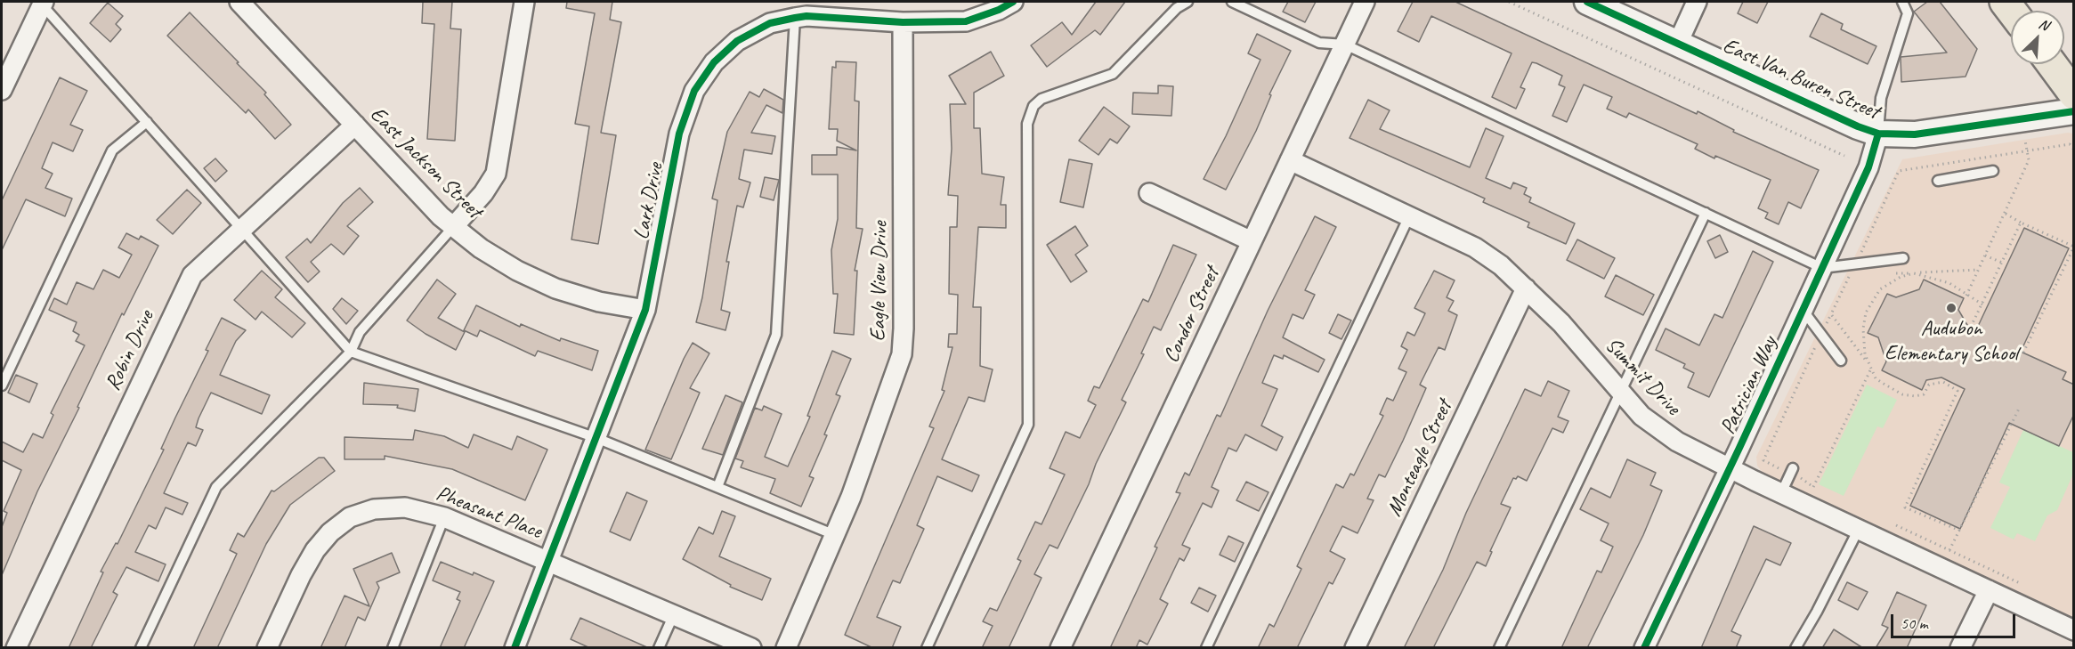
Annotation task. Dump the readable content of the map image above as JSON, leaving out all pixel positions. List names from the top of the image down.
{
  "streets": {
    "street": [
      "East Van Buren Street",
      "East Jackson Street",
      "Lark Drive",
      "Eagle View Drive",
      "Condor Street",
      "Robin Drive",
      "Summit Drive",
      "Patrician Way",
      "Monteagle Street",
      "Pheasant Place"
    ]
  },
  "crossings": [
    ["East Van Buren Street", "Patrician Way"],
    ["East Jackson Street", "Lark Drive"],
    ["East Jackson Street", "Robin Drive"],
    ["Lark Drive", "Eagle View Drive"],
    ["Lark Drive", "Pheasant Place"],
    ["Condor Street", "Summit Drive"],
    ["Summit Drive", "Patrician Way"],
    ["Summit Drive", "Monteagle Street"]
  ],
  "places": ["Audubon Elementary School"],
  "scale_bar": "50 m",
  "north": "top right"
}
